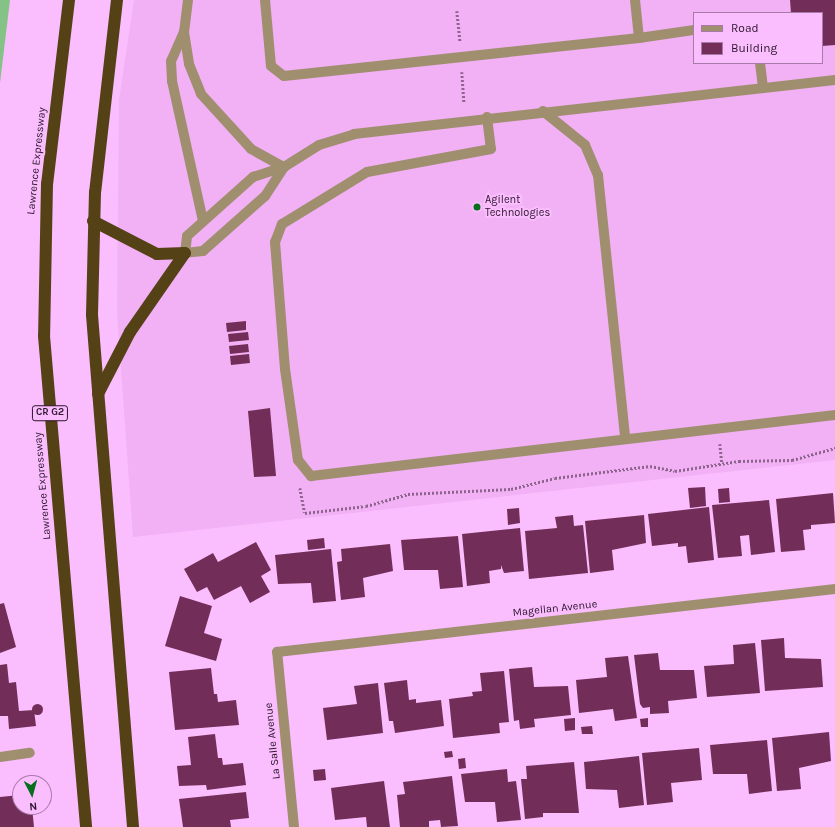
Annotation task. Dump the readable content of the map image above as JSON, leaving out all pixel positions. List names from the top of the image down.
{
  "streets": {
    "highway": ["Lawrence Expressway", "CR G2"],
    "street": ["Magellan Avenue", "La Salle Avenue"]
  },
  "crossings": [
    ["Magellan Avenue", "La Salle Avenue"]
  ],
  "places": ["Agilent Technologies"],
  "legend": ["Road", "Building"],
  "north": "bottom"
}
